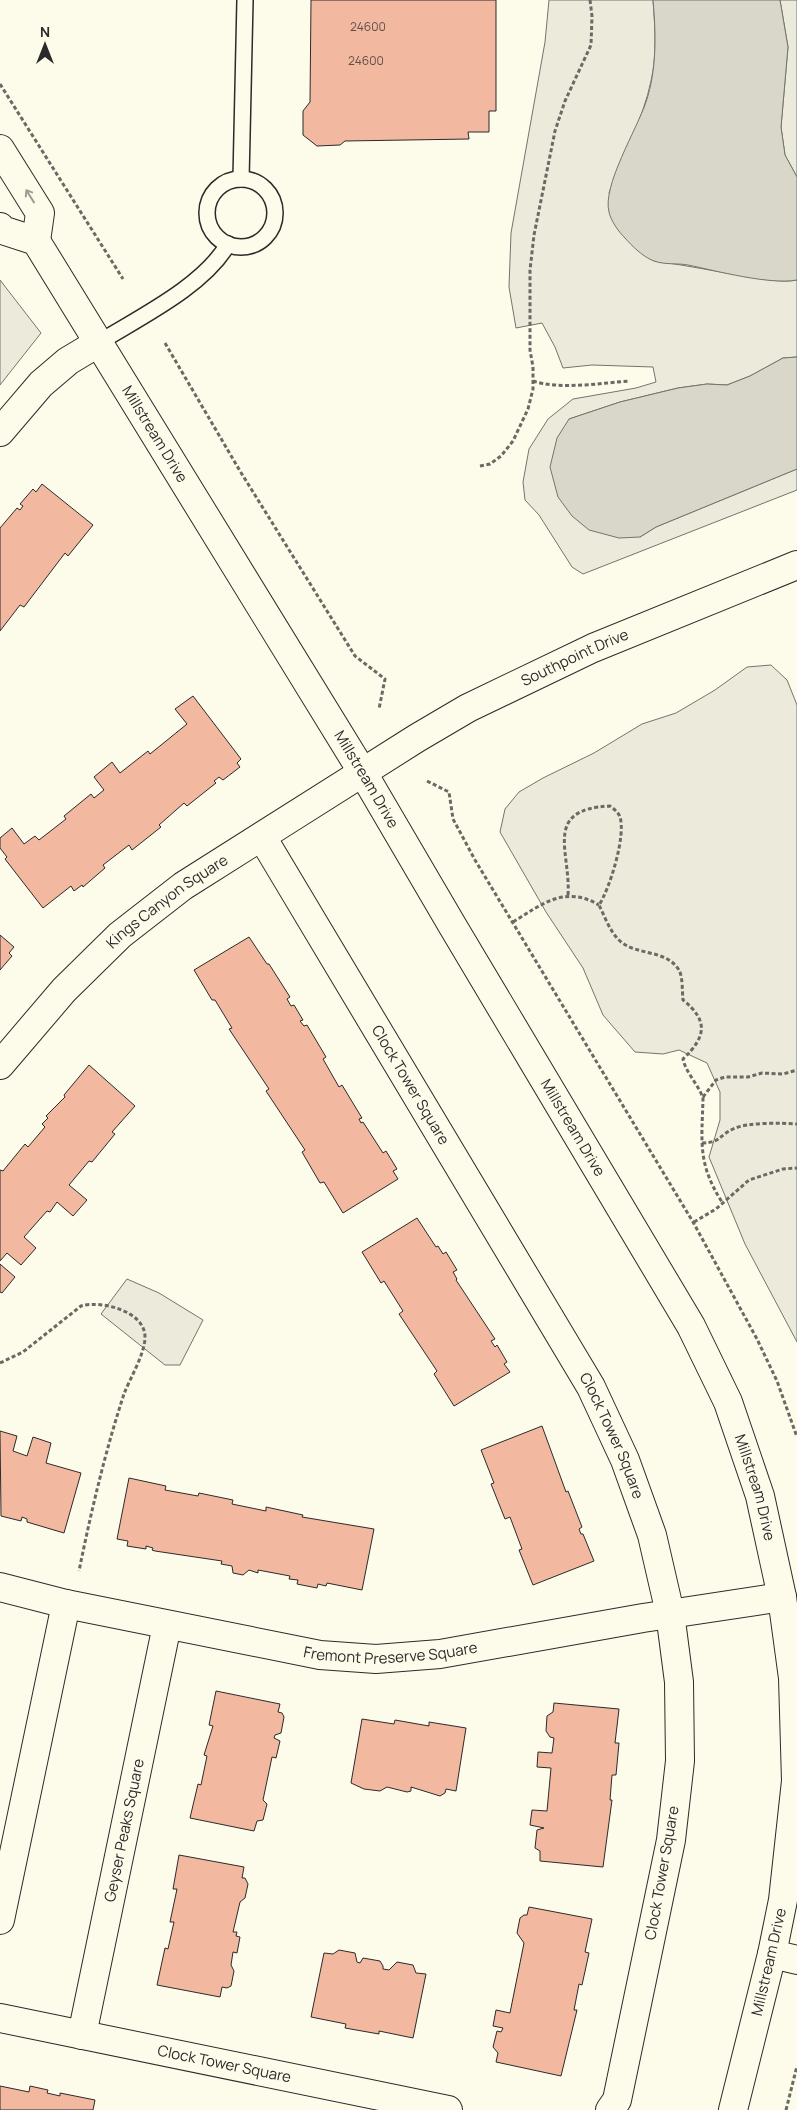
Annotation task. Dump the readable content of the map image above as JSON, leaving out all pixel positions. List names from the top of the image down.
{
  "streets": {
    "street": [
      "Millstream Drive",
      "Southpoint Drive",
      "Kings Canyon Square",
      "Clock Tower Square",
      "Fremont Preserve Square",
      "Geyser Peaks Square"
    ]
  },
  "crossings": [
    ["Millstream Drive", "Southpoint Drive"],
    ["Millstream Drive", "Kings Canyon Square"],
    ["Millstream Drive", "Fremont Preserve Square"],
    ["Southpoint Drive", "Kings Canyon Square"],
    ["Kings Canyon Square", "Clock Tower Square"],
    ["Clock Tower Square", "Fremont Preserve Square"],
    ["Clock Tower Square", "Geyser Peaks Square"],
    ["Fremont Preserve Square", "Geyser Peaks Square"]
  ],
  "house_numbers": ["24600", "24600"],
  "north": "top"
}
